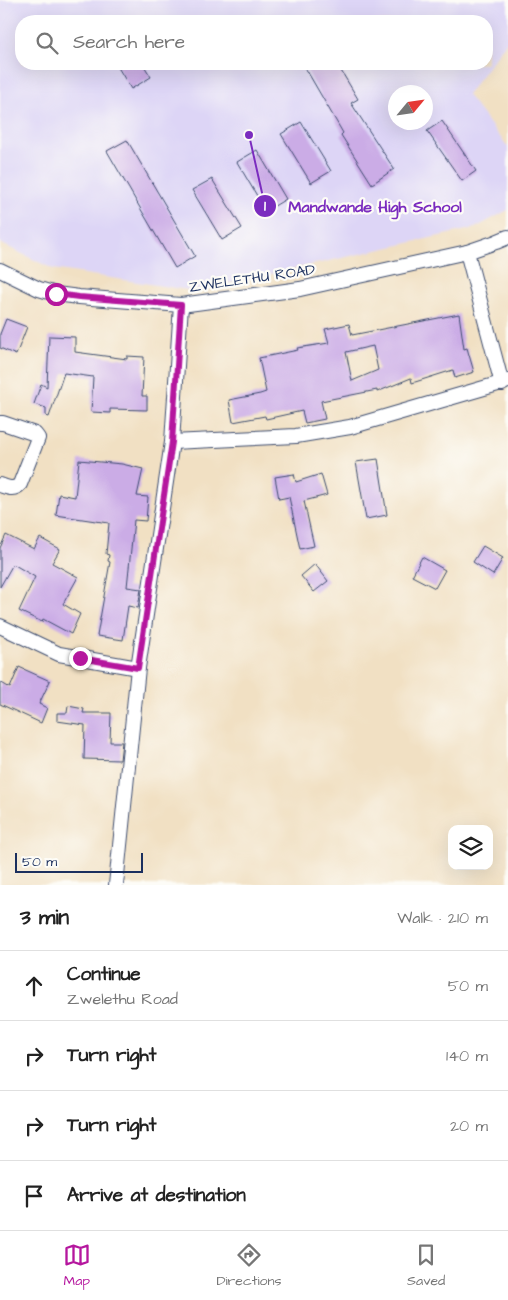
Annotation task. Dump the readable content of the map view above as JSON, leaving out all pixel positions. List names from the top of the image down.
{
  "streets": {
    "street": ["ZWELETHU ROAD"]
  },
  "places": ["Mandwande High School"],
  "scale_bar": "50 m",
  "north": "top right",
  "page": {
    "search": "Search here",
    "scale": "50 m",
    "heading": ["3 min", "Walk · 210 m"],
    "list": [
      ["Continue", "Zwelethu Road", "50 m"],
      ["Turn right", "140 m"],
      ["Turn right", "20 m"],
      "Arrive at destination"
    ],
    "nav": ["Map", "Directions", "Saved"]
  }
}
